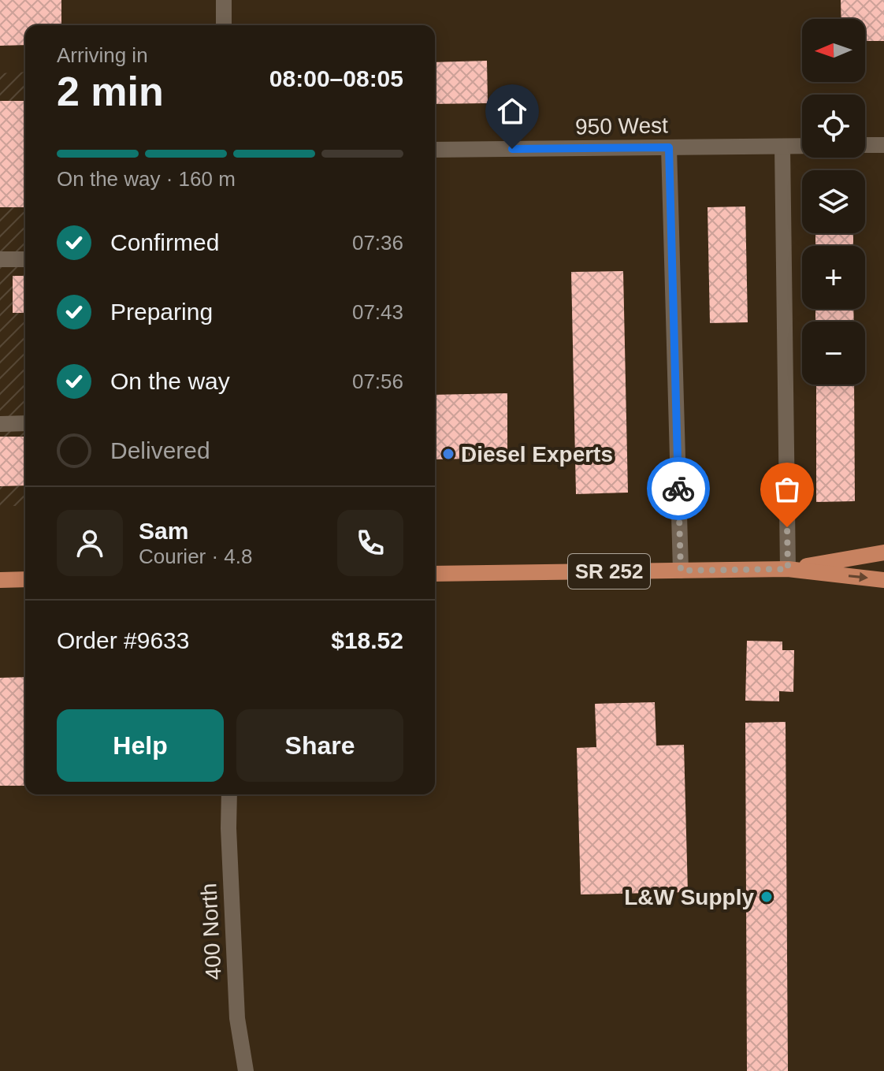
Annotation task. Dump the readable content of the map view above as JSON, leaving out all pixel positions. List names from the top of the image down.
{
  "streets": {
    "main road": ["SR 252"],
    "street": ["950 West", "400 North"]
  },
  "places": ["Diesel Experts", "L&W Supply"],
  "north": "left",
  "page": {
    "map_buttons": ["+", "−"],
    "heading": ["2 min", "Arriving in", "08:00–08:05"],
    "panel": [
      "Sam",
      "Courier · 4.8",
      "Order #9633",
      "$18.52"
    ],
    "bar": "On the way · 160 m",
    "list": [
      ["Confirmed", "07:36"],
      ["Preparing", "07:43"],
      ["On the way", "07:56"],
      "Delivered"
    ],
    "buttons": ["Help", "Share"]
  }
}
